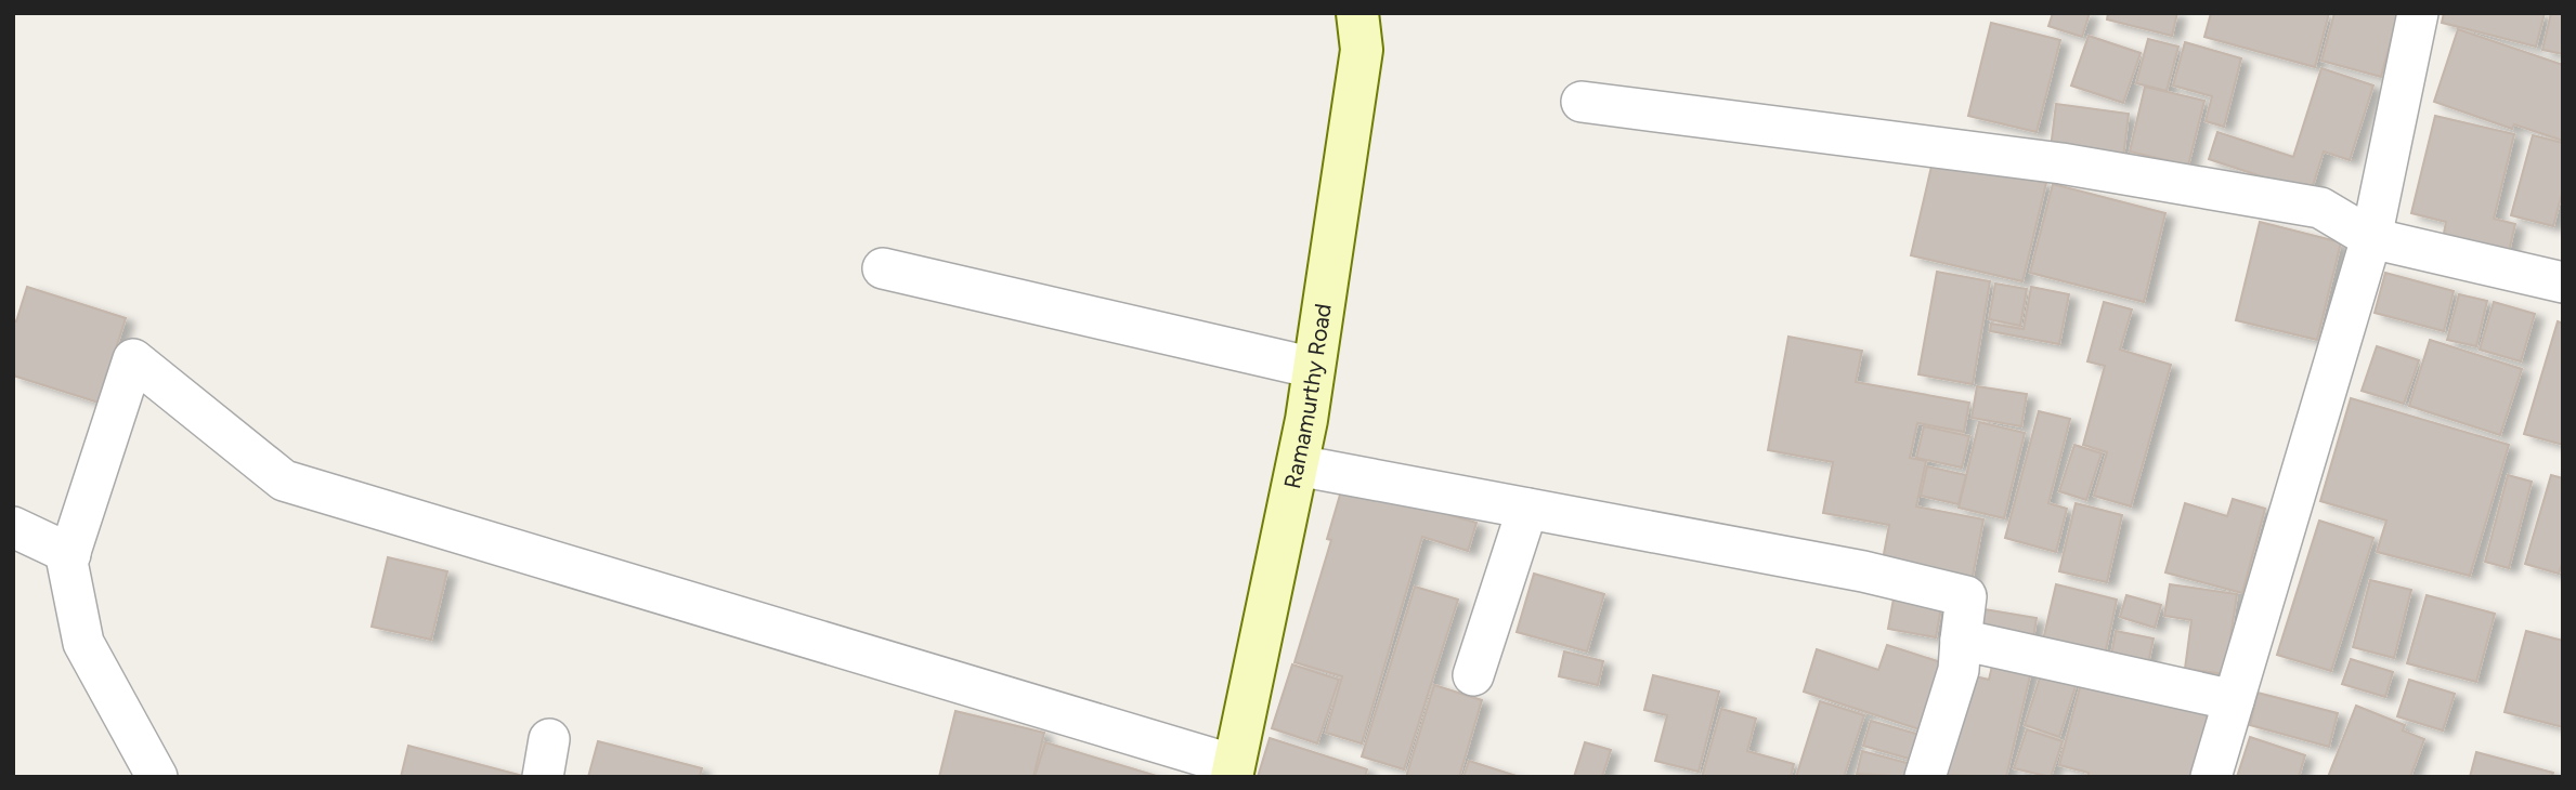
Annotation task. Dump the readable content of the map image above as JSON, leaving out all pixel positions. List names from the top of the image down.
{
  "streets": {
    "street": ["Ramamurthy Road"]
  }
}
